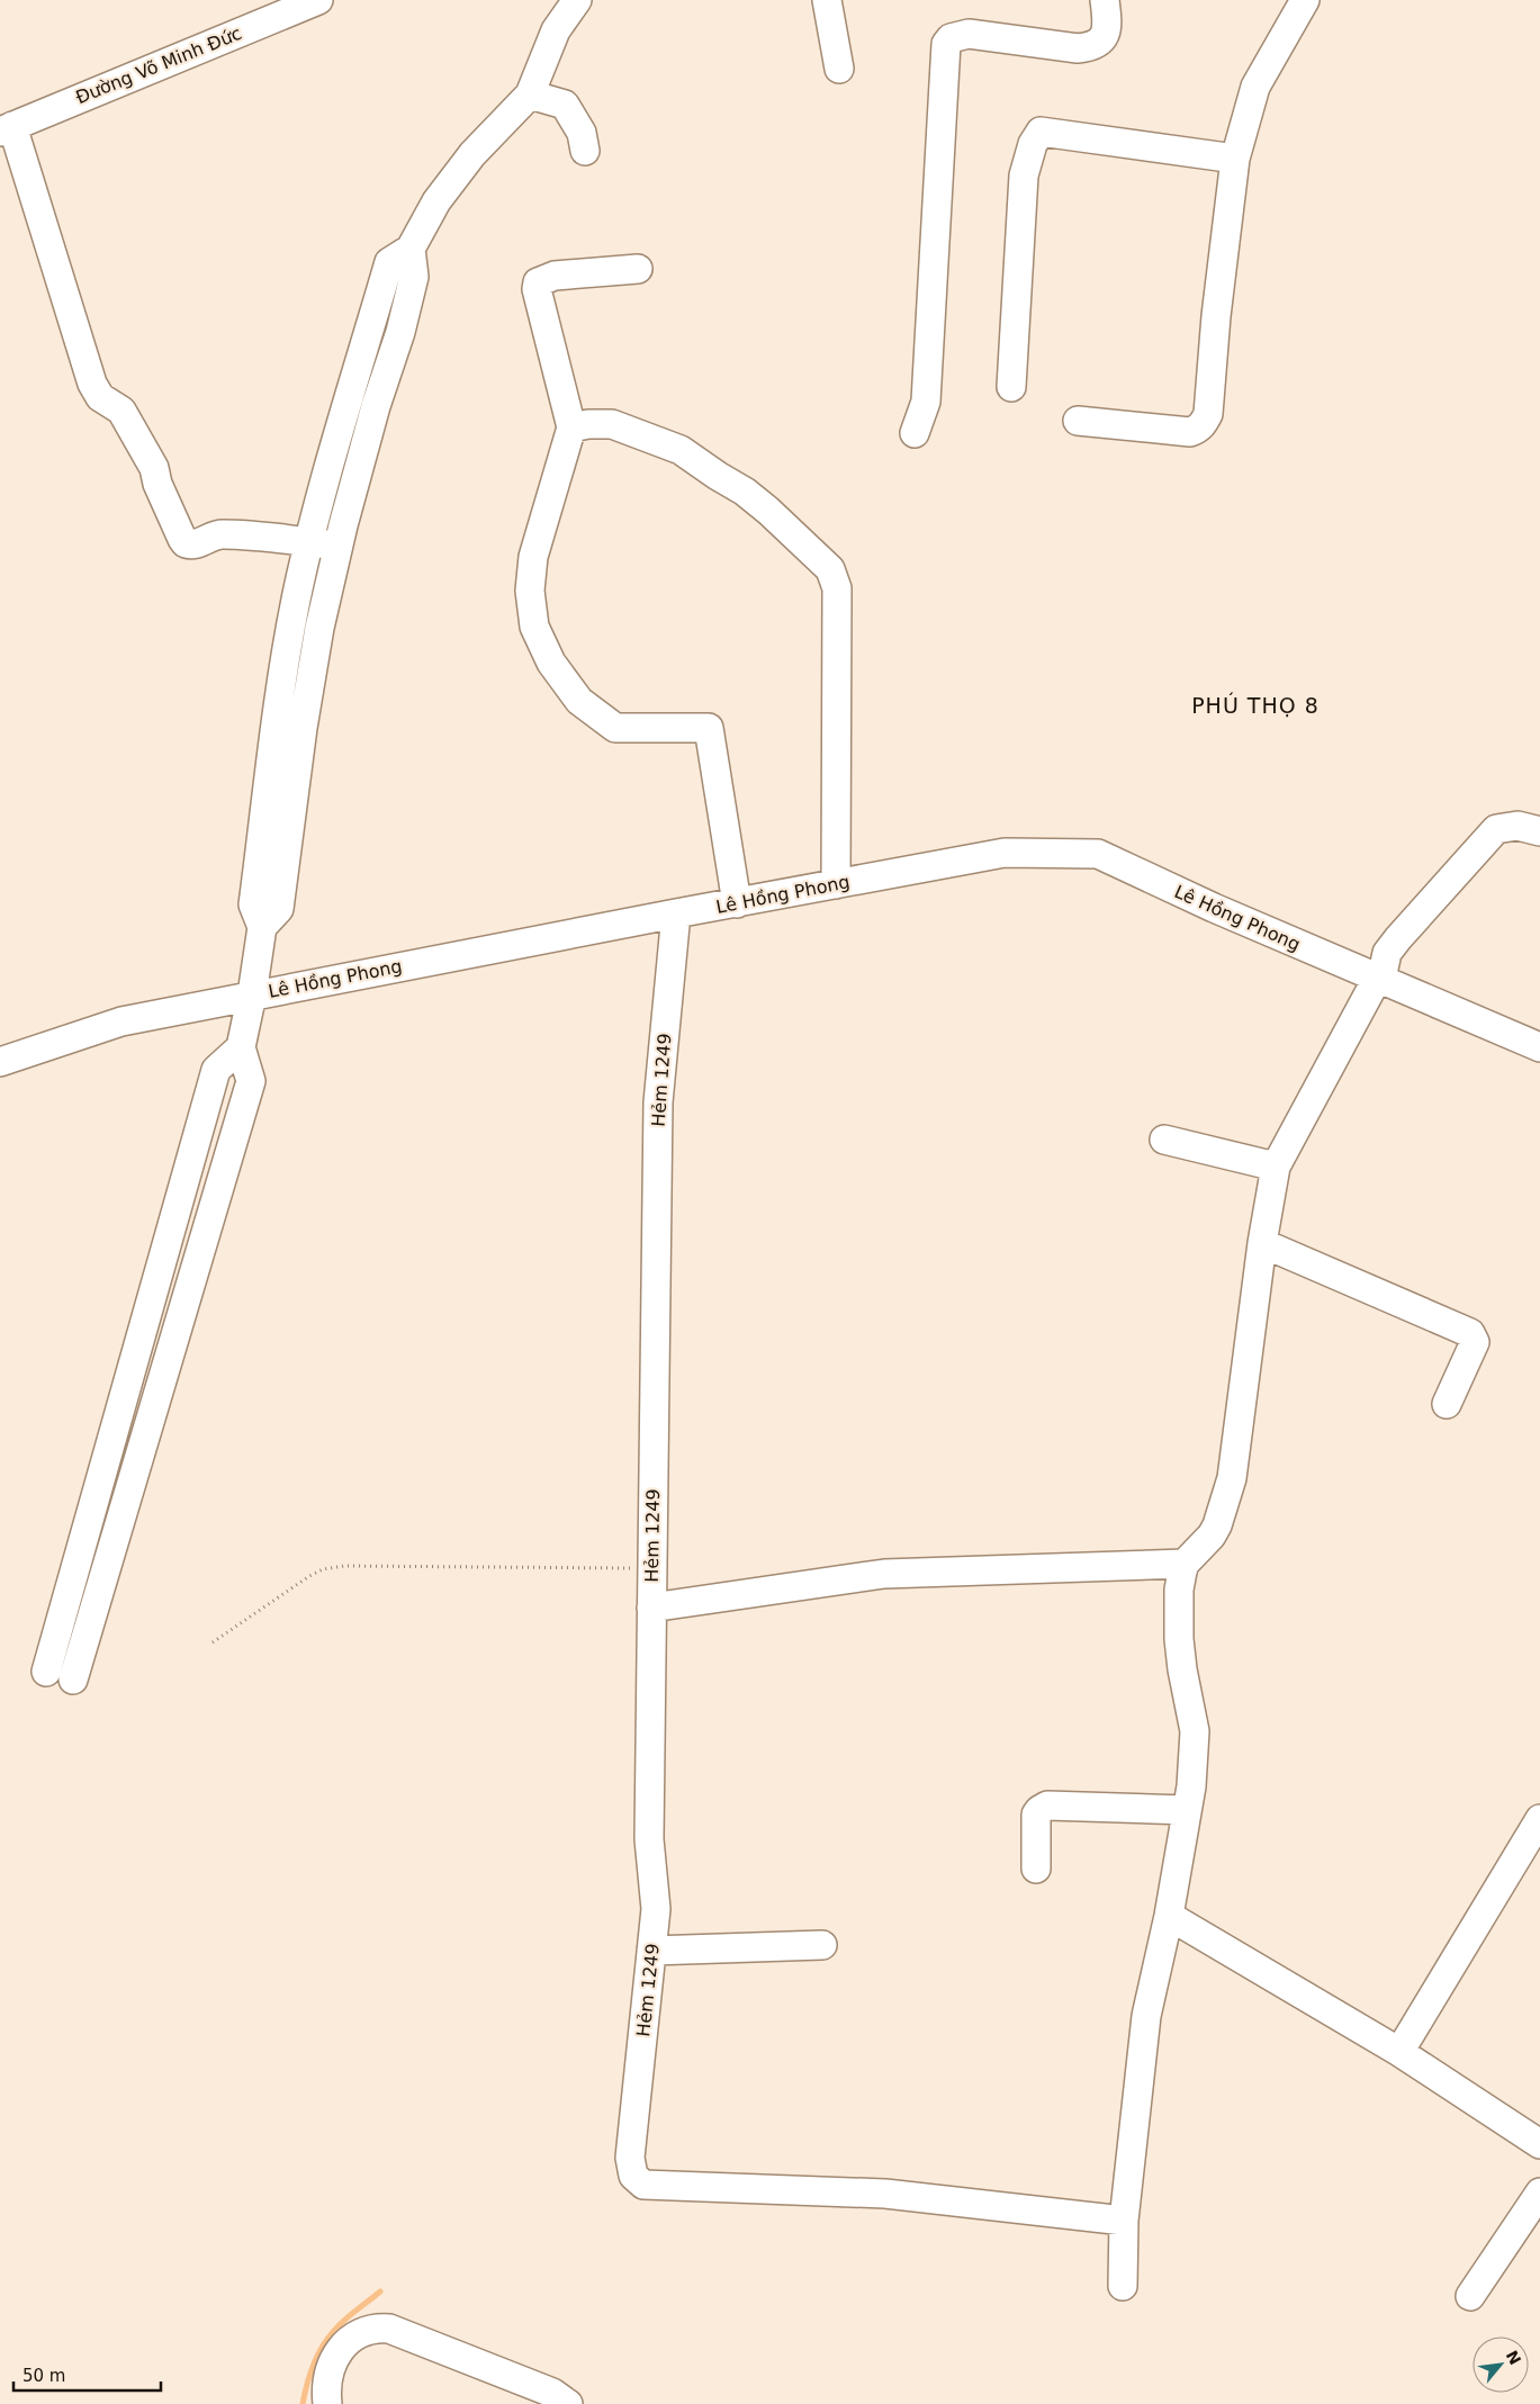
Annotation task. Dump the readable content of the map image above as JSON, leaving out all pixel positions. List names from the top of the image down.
{
  "streets": {
    "street": ["Đường Võ Minh Đức", "Lê Hồng Phong", "Hẻm 1249"]
  },
  "crossings": [
    ["Lê Hồng Phong", "Hẻm 1249"]
  ],
  "districts": ["PHÚ THỌ 8"],
  "scale_bar": "50 m",
  "north": "top right"
}
